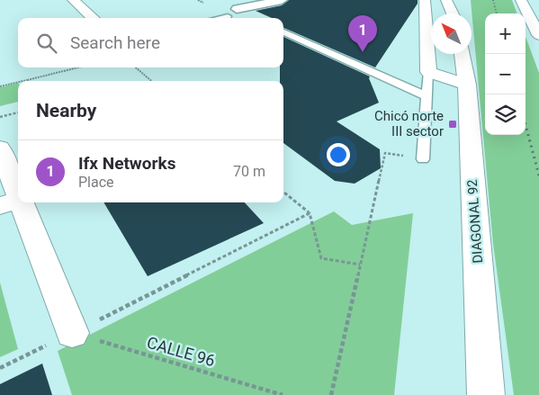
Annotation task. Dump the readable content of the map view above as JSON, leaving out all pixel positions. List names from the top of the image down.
{
  "streets": {
    "main road": ["DIAGONAL 92"],
    "path": ["CALLE 96"]
  },
  "places": {
    "transit": ["Chicó norte III sector"]
  },
  "north": "top left",
  "page": {
    "map_buttons": ["+", "−"],
    "pins": "1",
    "search": "Search here",
    "heading": "Nearby",
    "list": [
      {
        "mark": "1",
        "name": "Ifx Networks",
        "note": "Place",
        "value": "70 m"
      }
    ]
  }
}
